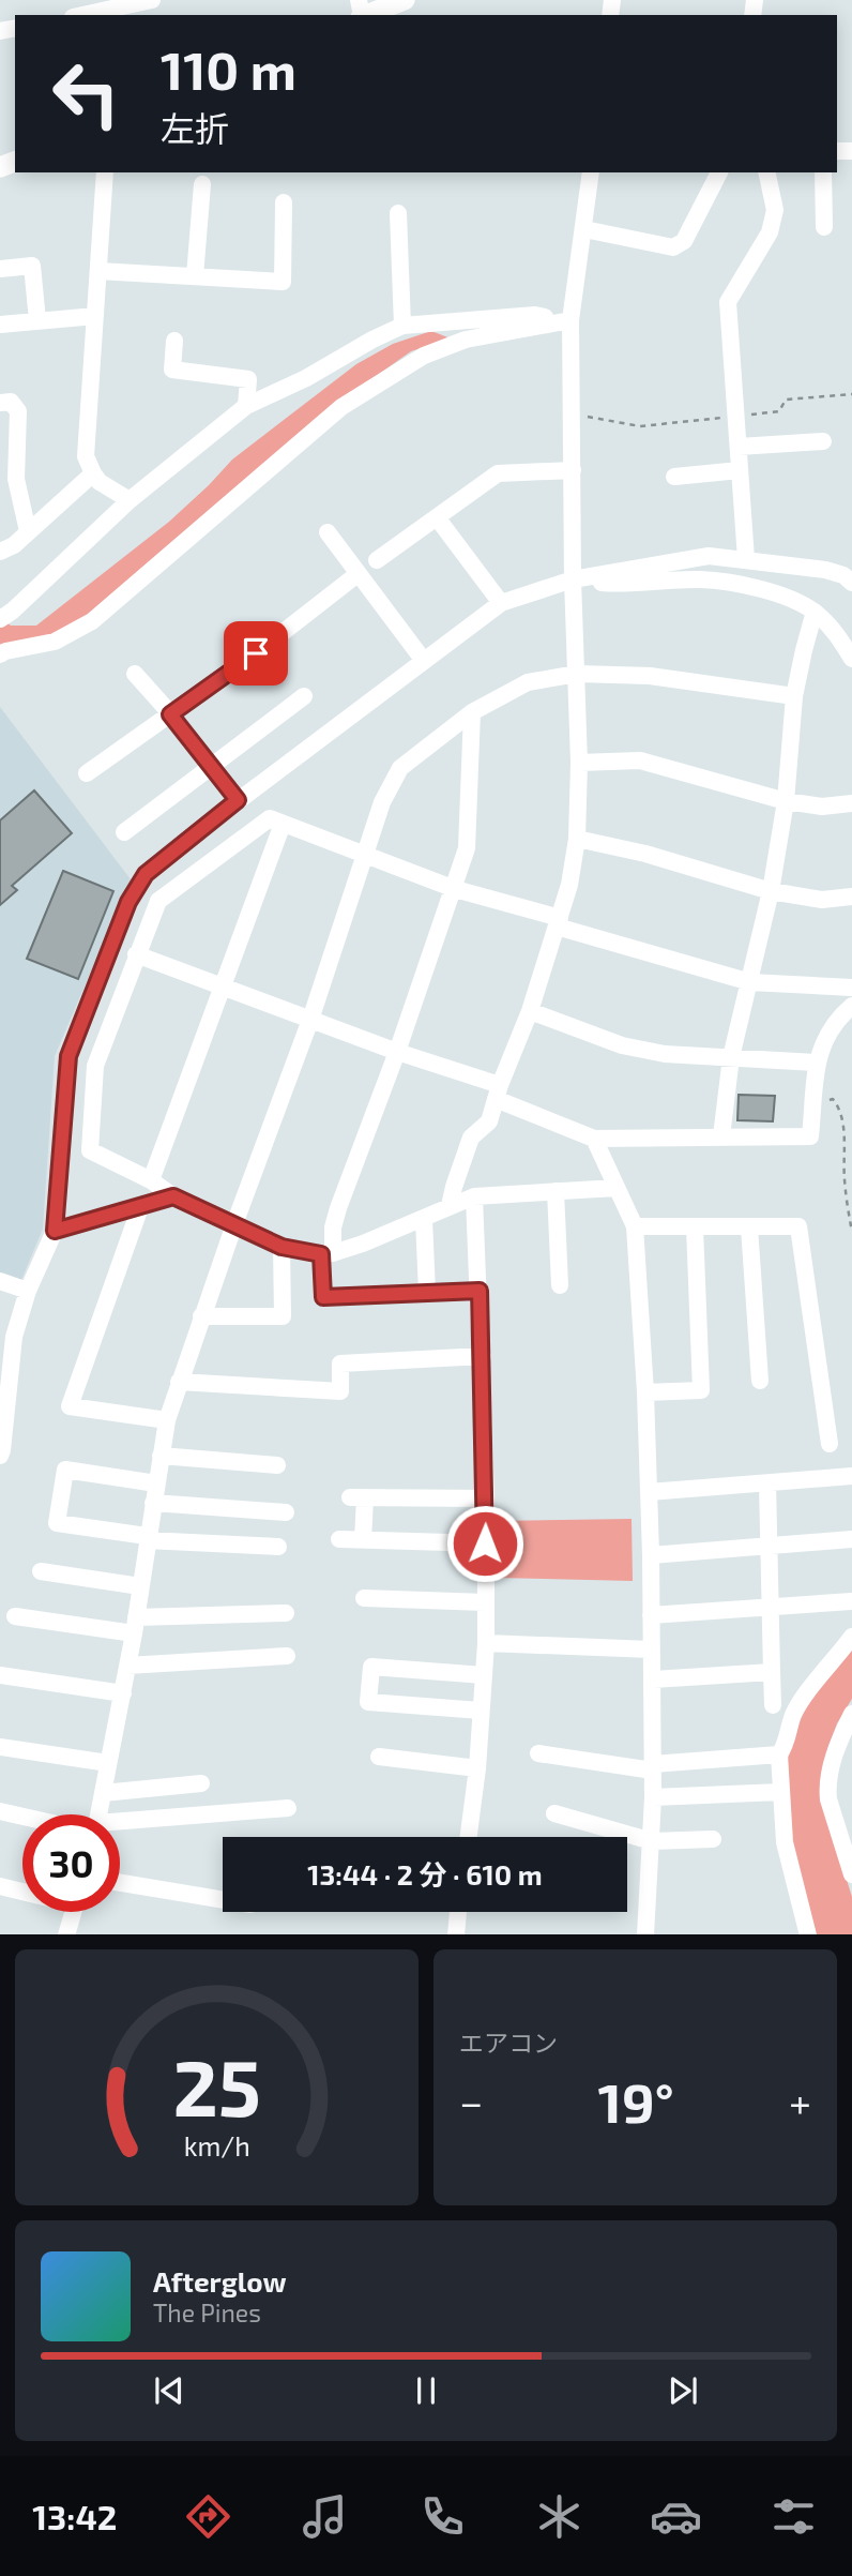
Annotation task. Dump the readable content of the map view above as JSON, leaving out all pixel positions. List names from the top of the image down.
{
  "page": {
    "turn": ["110 m", "左折"],
    "limit": "30",
    "trip": "13:44 · 2 分 · 610 m",
    "tile": "エアコン",
    "heat": ["−", "19°", "+"],
    "song": ["Afterglow", "The Pines"],
    "tabs": "13:42",
    "gauge": ["25", "km/h"]
  }
}
